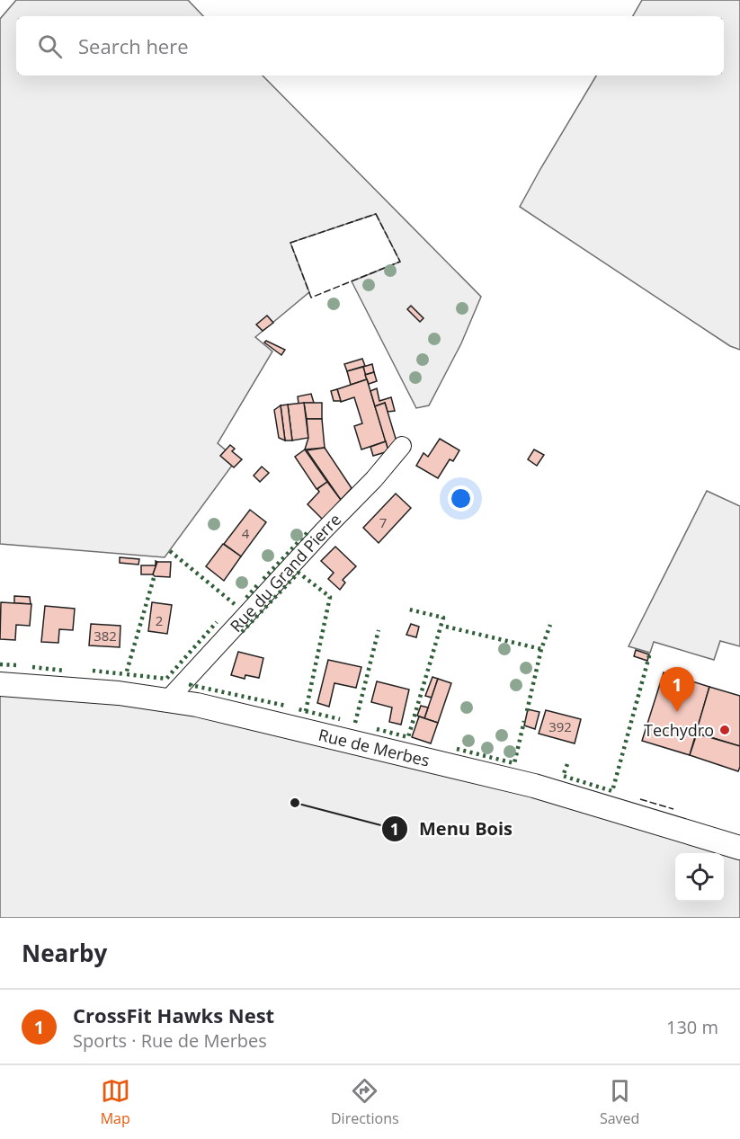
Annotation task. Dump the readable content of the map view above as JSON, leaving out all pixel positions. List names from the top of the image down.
{
  "streets": {
    "main road": ["Rue de Merbes"],
    "street": ["Rue du Grand Pierre"]
  },
  "crossings": [
    ["Rue du Grand Pierre", "Rue de Merbes"]
  ],
  "places": ["Techydro", "Menu Bois"],
  "house_numbers": [
    "7",
    "4",
    "2",
    "382",
    "392"
  ],
  "page": {
    "search": "Search here",
    "pins": "1",
    "heading": "Nearby",
    "list": [
      {
        "mark": "1",
        "name": "CrossFit Hawks Nest",
        "note": "Sports · Rue de Merbes",
        "value": "130 m"
      }
    ],
    "nav": ["Map", "Directions", "Saved"]
  }
}
